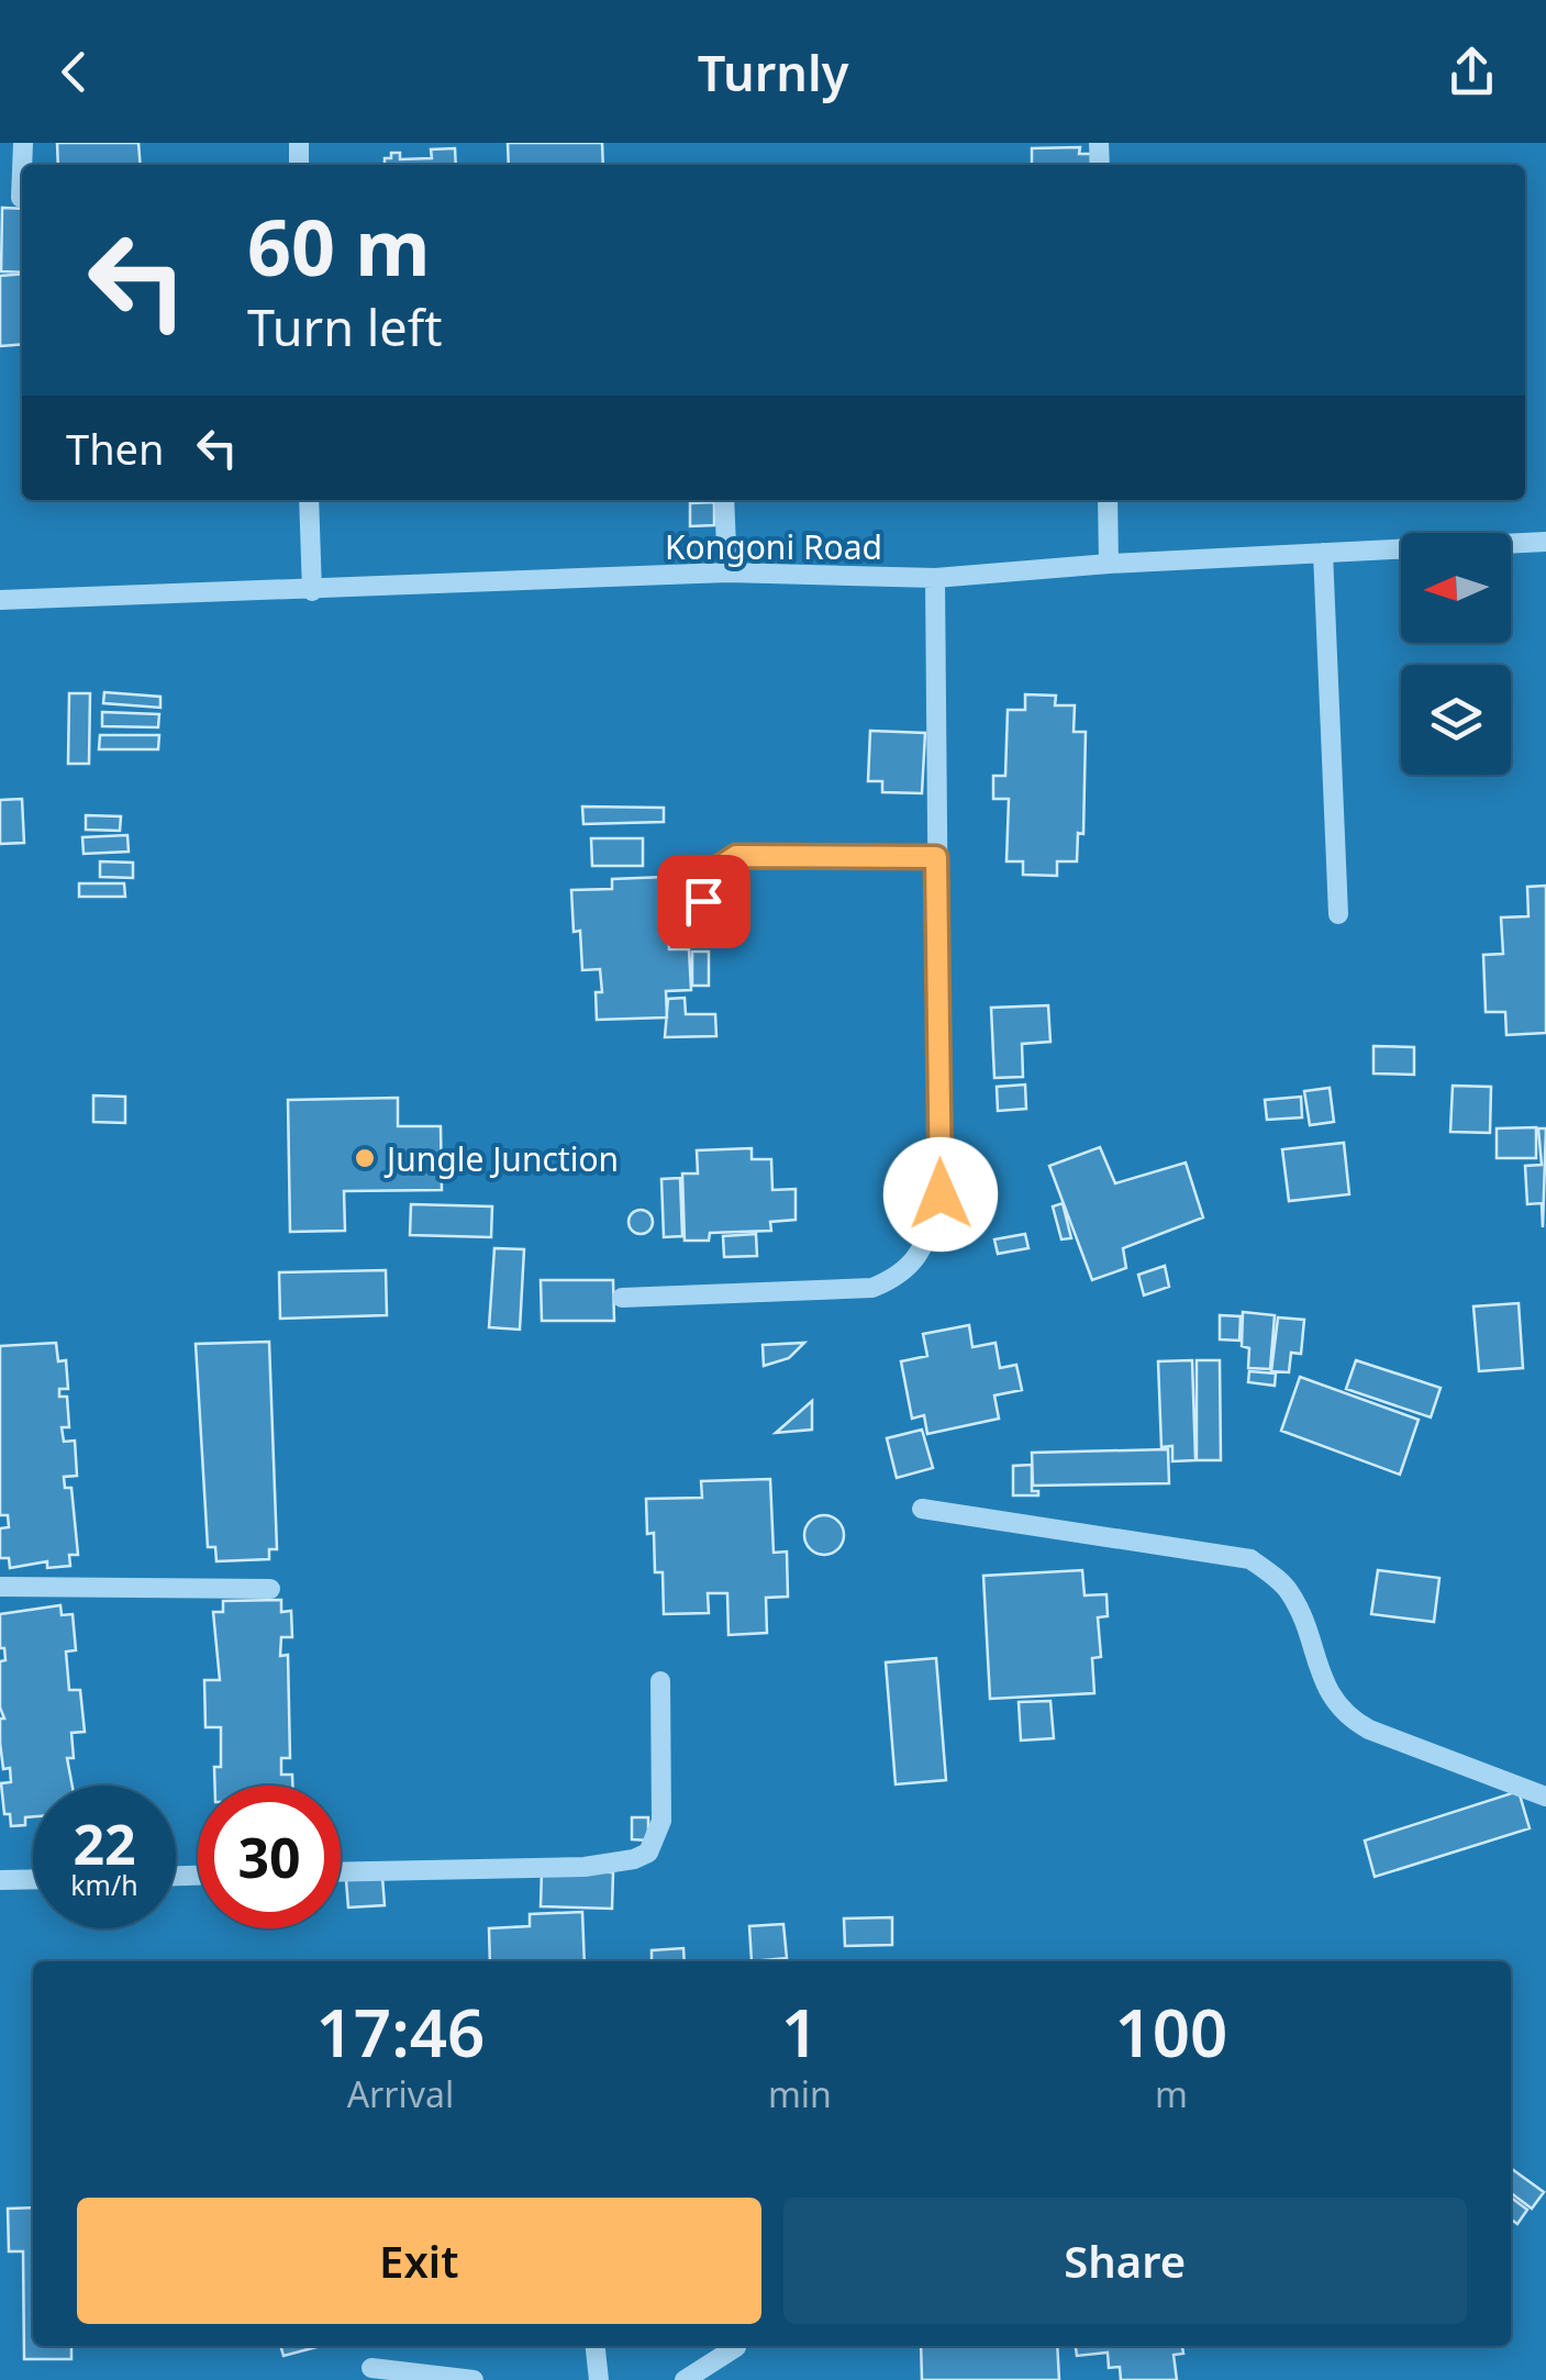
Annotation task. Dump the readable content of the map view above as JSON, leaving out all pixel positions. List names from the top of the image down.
{
  "streets": {
    "street": ["Kongoni Road"]
  },
  "places": ["Jungle Junction"],
  "north": "left",
  "page": {
    "header": "Turnly",
    "turn": ["60 m", "Turn left"],
    "then": "Then",
    "speed": "22 km/h",
    "limit": "30",
    "eta": [
      "17:46",
      "Arrival",
      "1",
      "min",
      "100",
      "m"
    ],
    "buttons": ["Exit", "Share"]
  }
}
